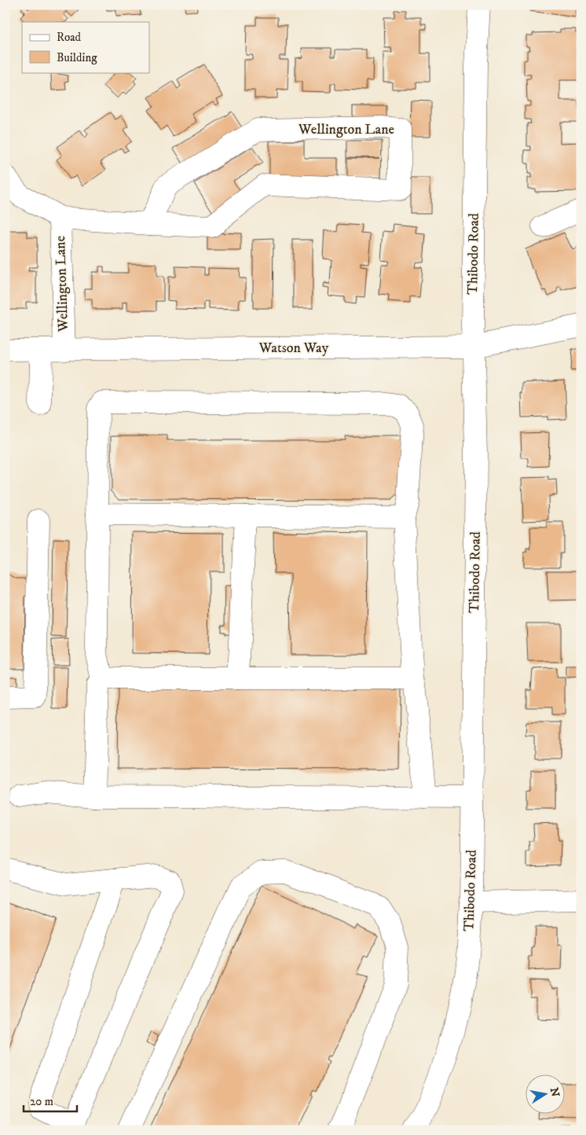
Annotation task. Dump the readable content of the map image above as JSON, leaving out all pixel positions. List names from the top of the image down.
{
  "streets": {
    "street": ["Wellington Lane", "Thibodo Road", "Watson Way"]
  },
  "crossings": [
    ["Wellington Lane", "Watson Way"],
    ["Thibodo Road", "Watson Way"]
  ],
  "legend": ["Road", "Building"],
  "scale_bar": "20 m",
  "north": "right"
}
